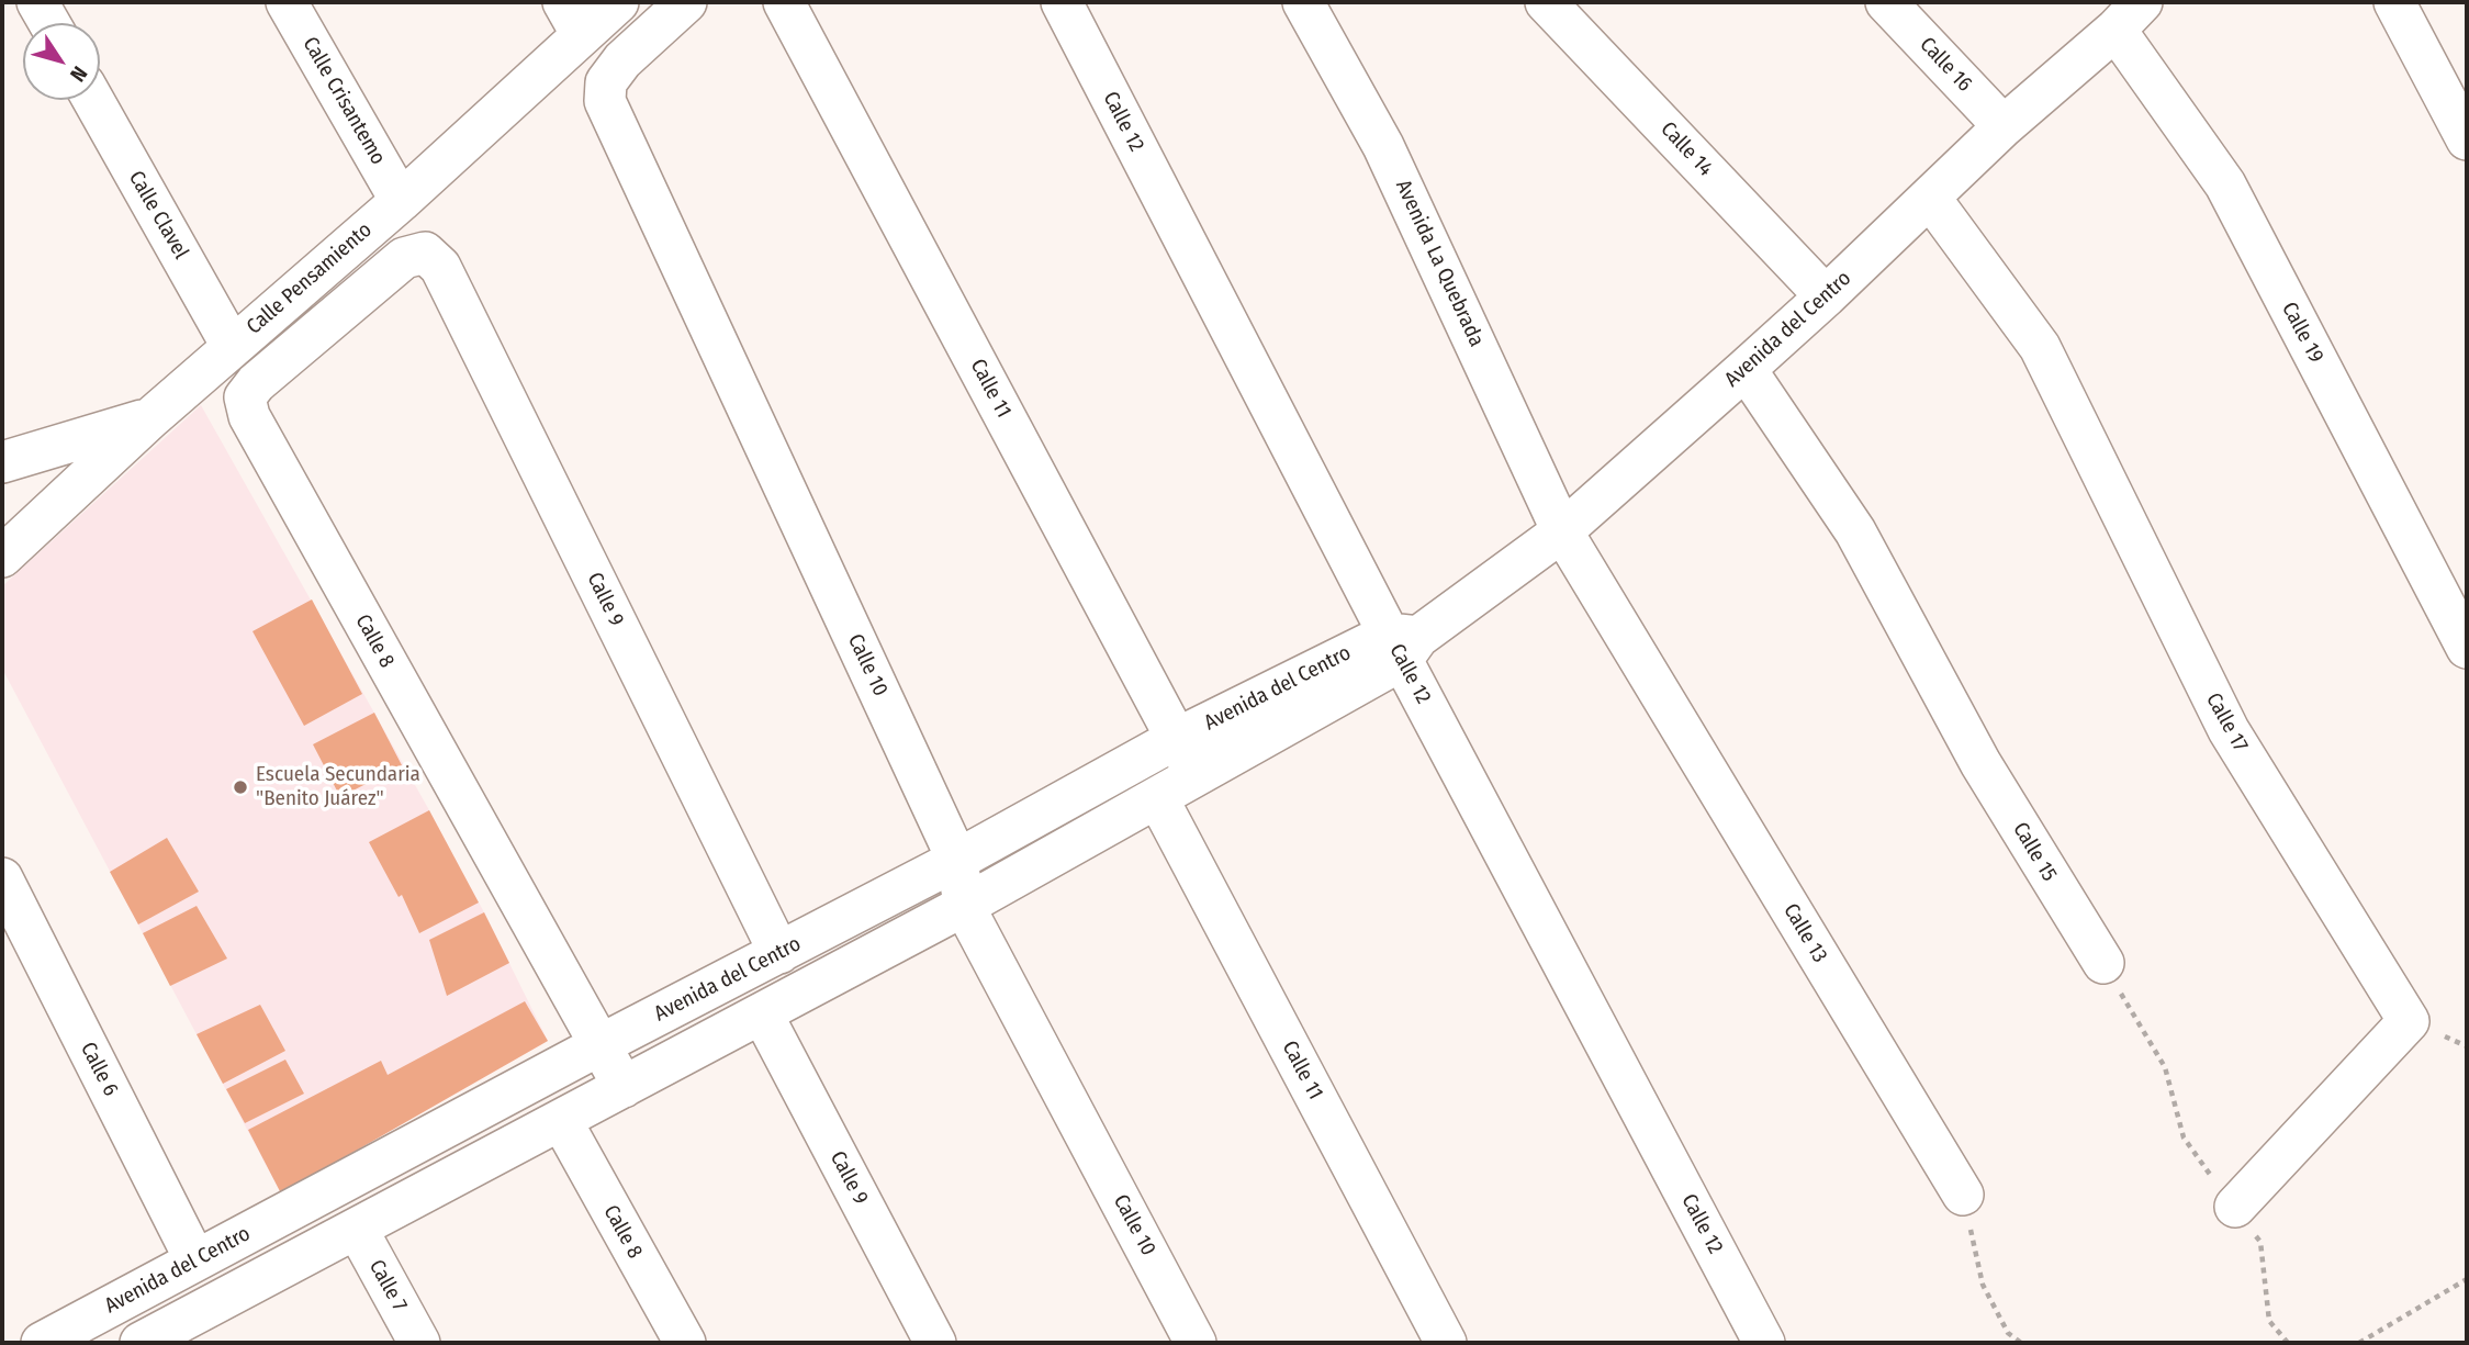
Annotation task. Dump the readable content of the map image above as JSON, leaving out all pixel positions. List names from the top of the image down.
{
  "streets": {
    "street": [
      "Calle 16",
      "Calle Crisantemo",
      "Calle 12",
      "Calle 14",
      "Calle Clavel",
      "Avenida La Quebrada",
      "Calle Pensamiento",
      "Avenida del Centro",
      "Calle 19",
      "Calle 11",
      "Calle 9",
      "Calle 8",
      "Calle 10",
      "Calle 17",
      "Calle 15",
      "Calle 13",
      "Calle 6",
      "Calle 7"
    ]
  },
  "crossings": [
    ["Calle 16", "Avenida del Centro"],
    ["Calle Crisantemo", "Calle Pensamiento"],
    ["Calle 12", "Avenida del Centro"],
    ["Calle 14", "Avenida del Centro"],
    ["Calle Clavel", "Calle Pensamiento"],
    ["Avenida La Quebrada", "Avenida del Centro"],
    ["Avenida La Quebrada", "Calle 13"],
    ["Avenida del Centro", "Calle 19"],
    ["Avenida del Centro", "Calle 11"],
    ["Avenida del Centro", "Calle 9"],
    ["Avenida del Centro", "Calle 8"],
    ["Avenida del Centro", "Calle 10"],
    ["Avenida del Centro", "Calle 17"],
    ["Avenida del Centro", "Calle 15"],
    ["Avenida del Centro", "Calle 13"],
    ["Avenida del Centro", "Calle 6"],
    ["Avenida del Centro", "Calle 7"],
    ["Calle 9", "Calle 8"]
  ],
  "places": ["Escuela Secundaria \"Benito Juárez\""],
  "north": "bottom right"
}
